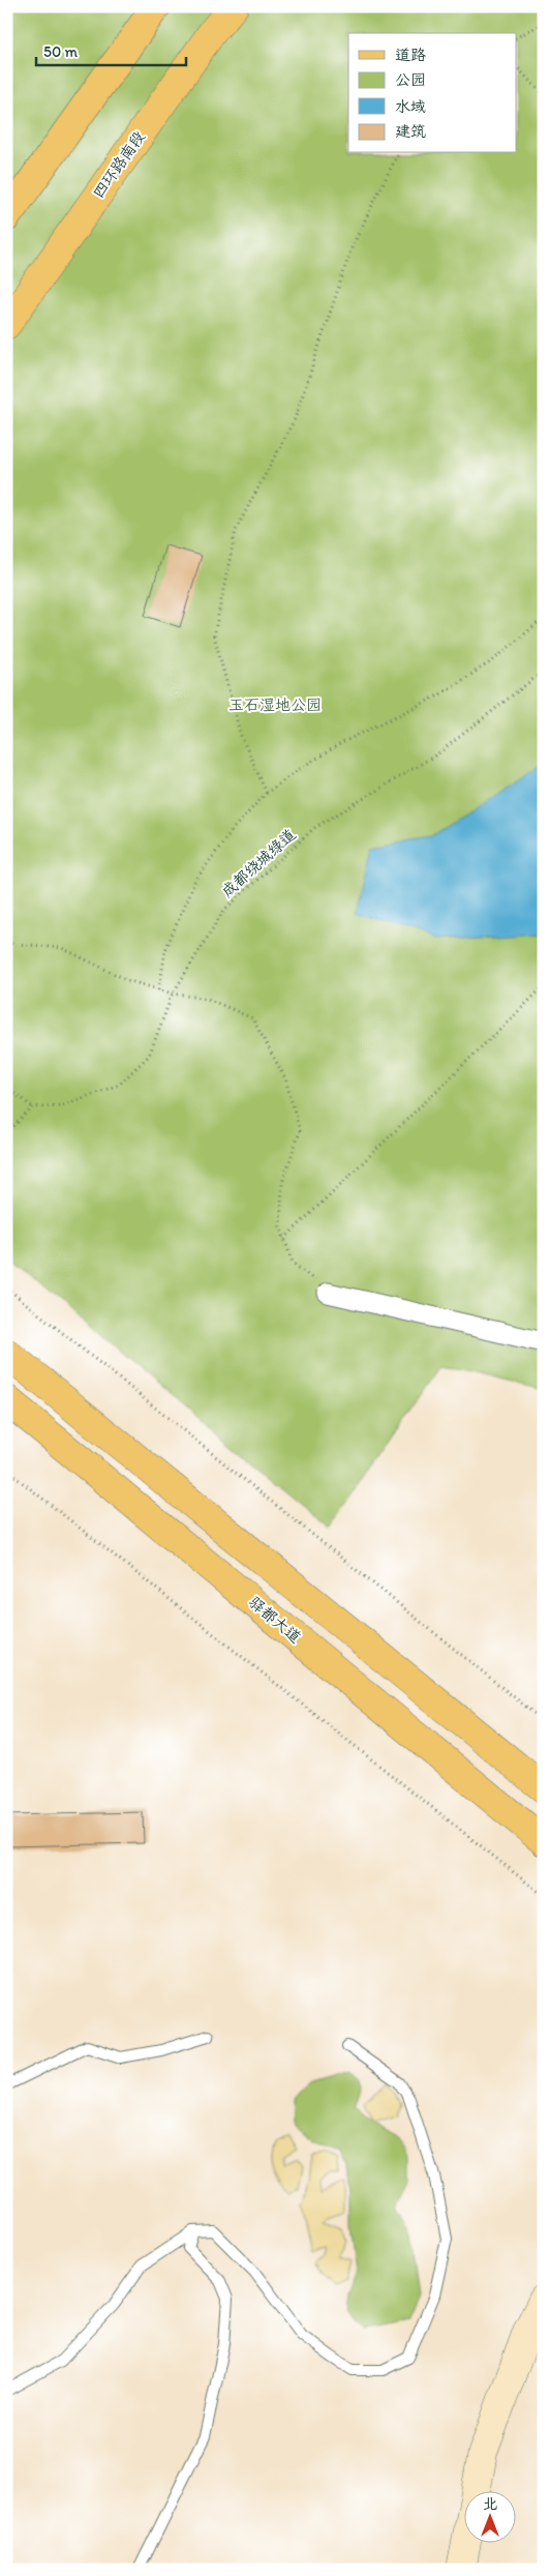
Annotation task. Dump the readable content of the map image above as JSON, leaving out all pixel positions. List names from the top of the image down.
{
  "streets": {
    "main road": ["四环路南段", "驿都大道"],
    "path": ["成都绕城绿道"]
  },
  "parks": ["玉石湿地公园"],
  "legend": [
    "道路",
    "公园",
    "水域",
    "建筑"
  ],
  "scale_bar": "50 m",
  "north": "top"
}
